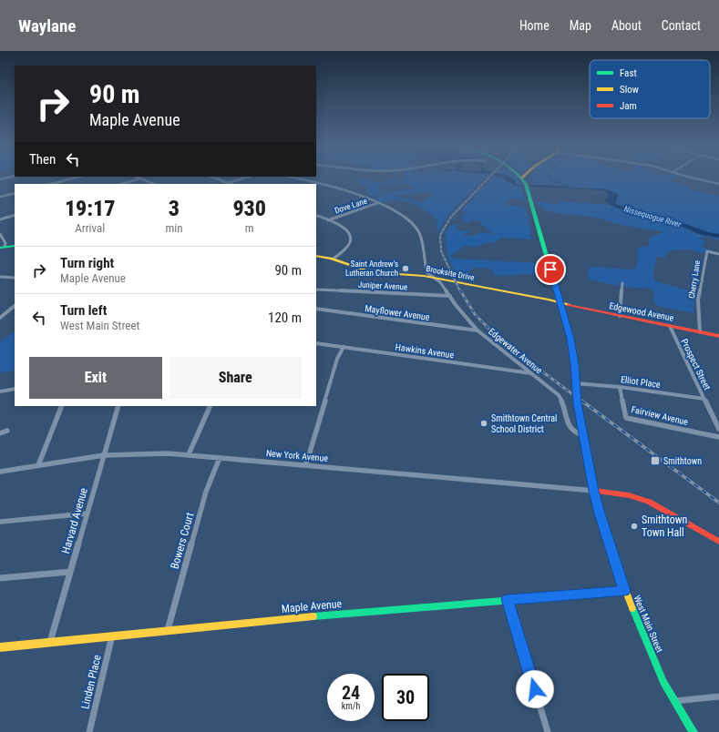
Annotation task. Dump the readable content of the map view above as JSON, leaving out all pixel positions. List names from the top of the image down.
{
  "streets": {
    "main road": [
      "Brooksite Drive",
      "Edgewood Avenue",
      "Maple Avenue",
      "West Main Street"
    ],
    "street": [
      "Dove Lane",
      "Cherry Lane",
      "Juniper Avenue",
      "Mayflower Avenue",
      "Hawkins Avenue",
      "Edgewater Avenue",
      "Prospect Street",
      "Elliot Place",
      "Fairview Avenue",
      "New York Avenue",
      "Harvard Avenue",
      "Bowers Court",
      "Linden Place"
    ]
  },
  "crossings": [
    ["Dove Lane", "Edgewater Avenue"],
    ["Brooksite Drive", "Edgewood Avenue"],
    ["Brooksite Drive", "Edgewater Avenue"],
    ["Brooksite Drive", "West Main Street"],
    ["Cherry Lane", "Edgewood Avenue"],
    ["Juniper Avenue", "Edgewater Avenue"],
    ["Edgewood Avenue", "Prospect Street"],
    ["Edgewood Avenue", "West Main Street"],
    ["Mayflower Avenue", "Edgewater Avenue"],
    ["Hawkins Avenue", "Edgewater Avenue"],
    ["Edgewater Avenue", "West Main Street"],
    ["Prospect Street", "Elliot Place"],
    ["Elliot Place", "Fairview Avenue"],
    ["Elliot Place", "West Main Street"],
    ["New York Avenue", "Harvard Avenue"],
    ["New York Avenue", "Bowers Court"],
    ["New York Avenue", "West Main Street"],
    ["Harvard Avenue", "Maple Avenue"],
    ["Bowers Court", "Maple Avenue"],
    ["Maple Avenue", "West Main Street"],
    ["Maple Avenue", "Linden Place"]
  ],
  "water": ["Nissequogue River"],
  "places": {
    "other": ["Saint Andrew's Lutheran Church", "Smithtown Central School District", "Smithtown Town Hall"],
    "transit": ["Smithtown"]
  },
  "legend": ["Fast", "Slow", "Jam"],
  "page": {
    "header": "Waylane",
    "nav": [
      "Home",
      "Map",
      "About",
      "Contact"
    ],
    "turn": ["90 m", "Maple Avenue"],
    "then": "Then",
    "eta": [
      "19:17",
      "Arrival",
      "3",
      "min",
      "930",
      "m"
    ],
    "list": [
      {
        "name": "Turn right",
        "note": "Maple Avenue",
        "value": "90 m"
      },
      {
        "name": "Turn left",
        "note": "West Main Street",
        "value": "120 m"
      }
    ],
    "buttons": ["Exit", "Share"],
    "speed": "24 km/h",
    "limit": "30"
  }
}
